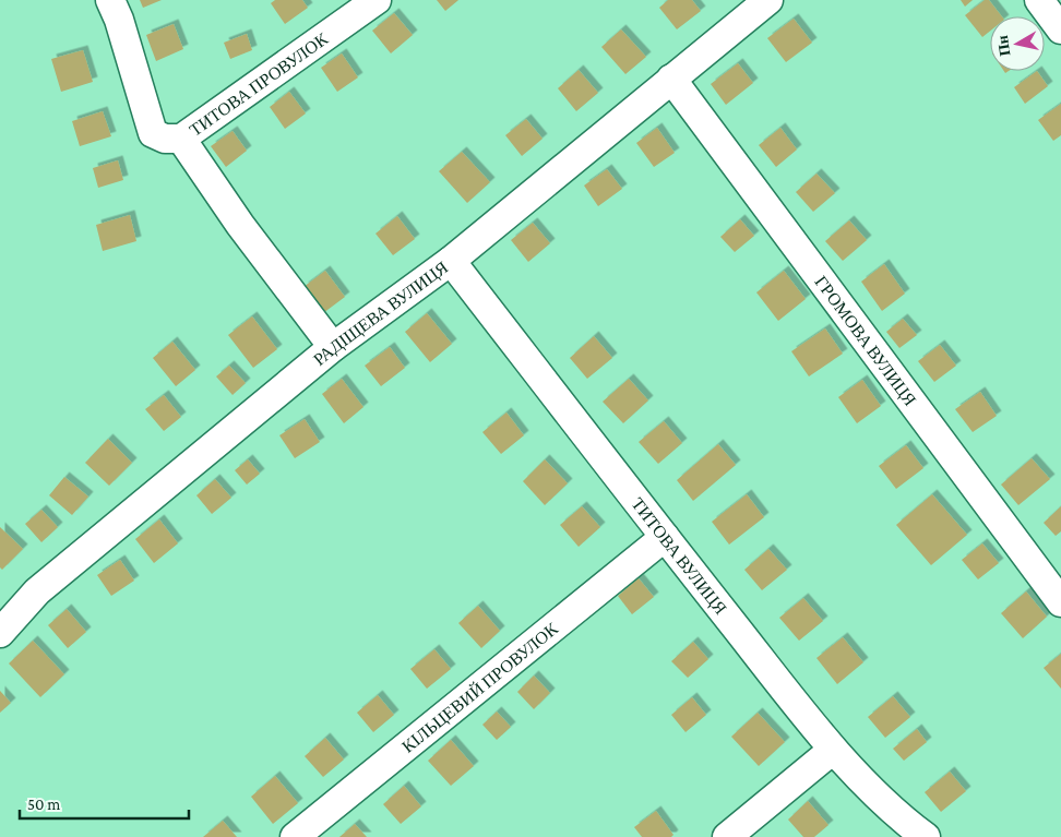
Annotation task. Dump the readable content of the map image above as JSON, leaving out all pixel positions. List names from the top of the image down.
{
  "streets": {
    "street": [
      "ТИТОВА ПРОВУЛОК",
      "РАДІЩЕВА ВУЛИЦЯ",
      "ГРОМОВА ВУЛИЦЯ",
      "ТИТОВА ВУЛИЦЯ",
      "КІЛЬЦЕВИЙ ПРОВУЛОК"
    ]
  },
  "crossings": [
    ["РАДІЩЕВА ВУЛИЦЯ", "ГРОМОВА ВУЛИЦЯ"],
    ["РАДІЩЕВА ВУЛИЦЯ", "ТИТОВА ВУЛИЦЯ"],
    ["ТИТОВА ВУЛИЦЯ", "КІЛЬЦЕВИЙ ПРОВУЛОК"]
  ],
  "scale_bar": "50 m",
  "north": "left"
}
